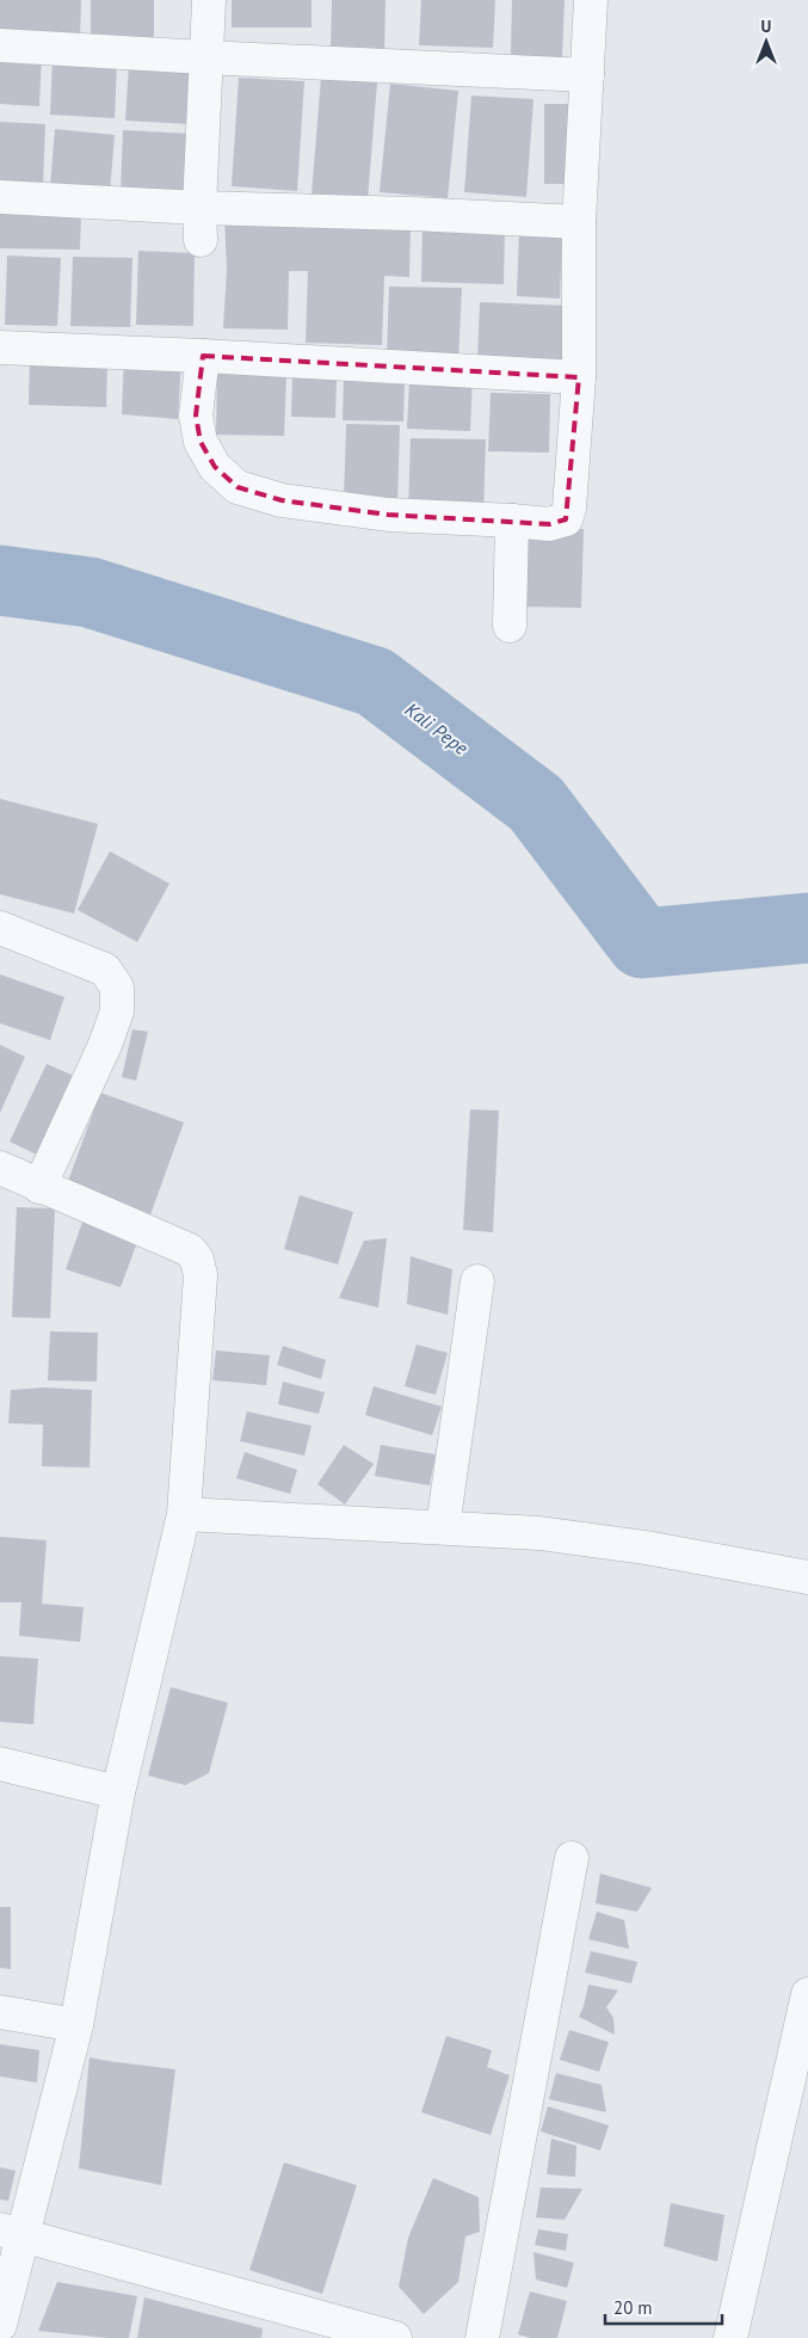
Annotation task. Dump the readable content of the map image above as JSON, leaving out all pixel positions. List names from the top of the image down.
{
  "water": ["Kali Pepe"],
  "scale_bar": "20 m",
  "north": "top"
}
